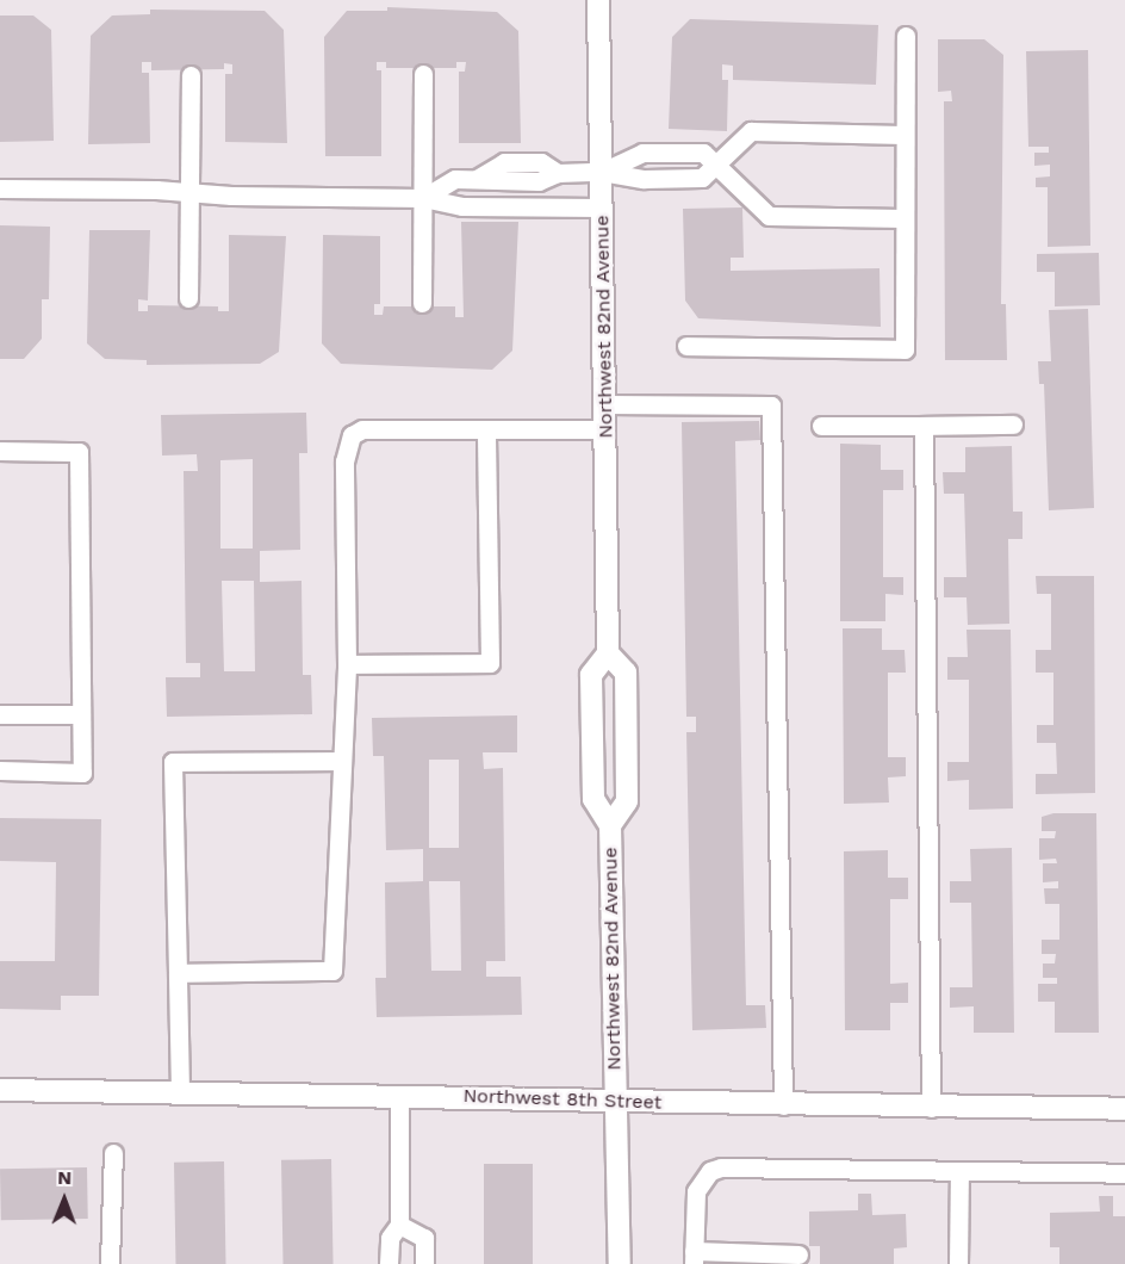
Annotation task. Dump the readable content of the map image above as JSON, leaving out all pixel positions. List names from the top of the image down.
{
  "streets": {
    "street": ["Northwest 82nd Avenue", "Northwest 8th Street"]
  },
  "crossings": [
    ["Northwest 82nd Avenue", "Northwest 8th Street"]
  ],
  "north": "top"
}
